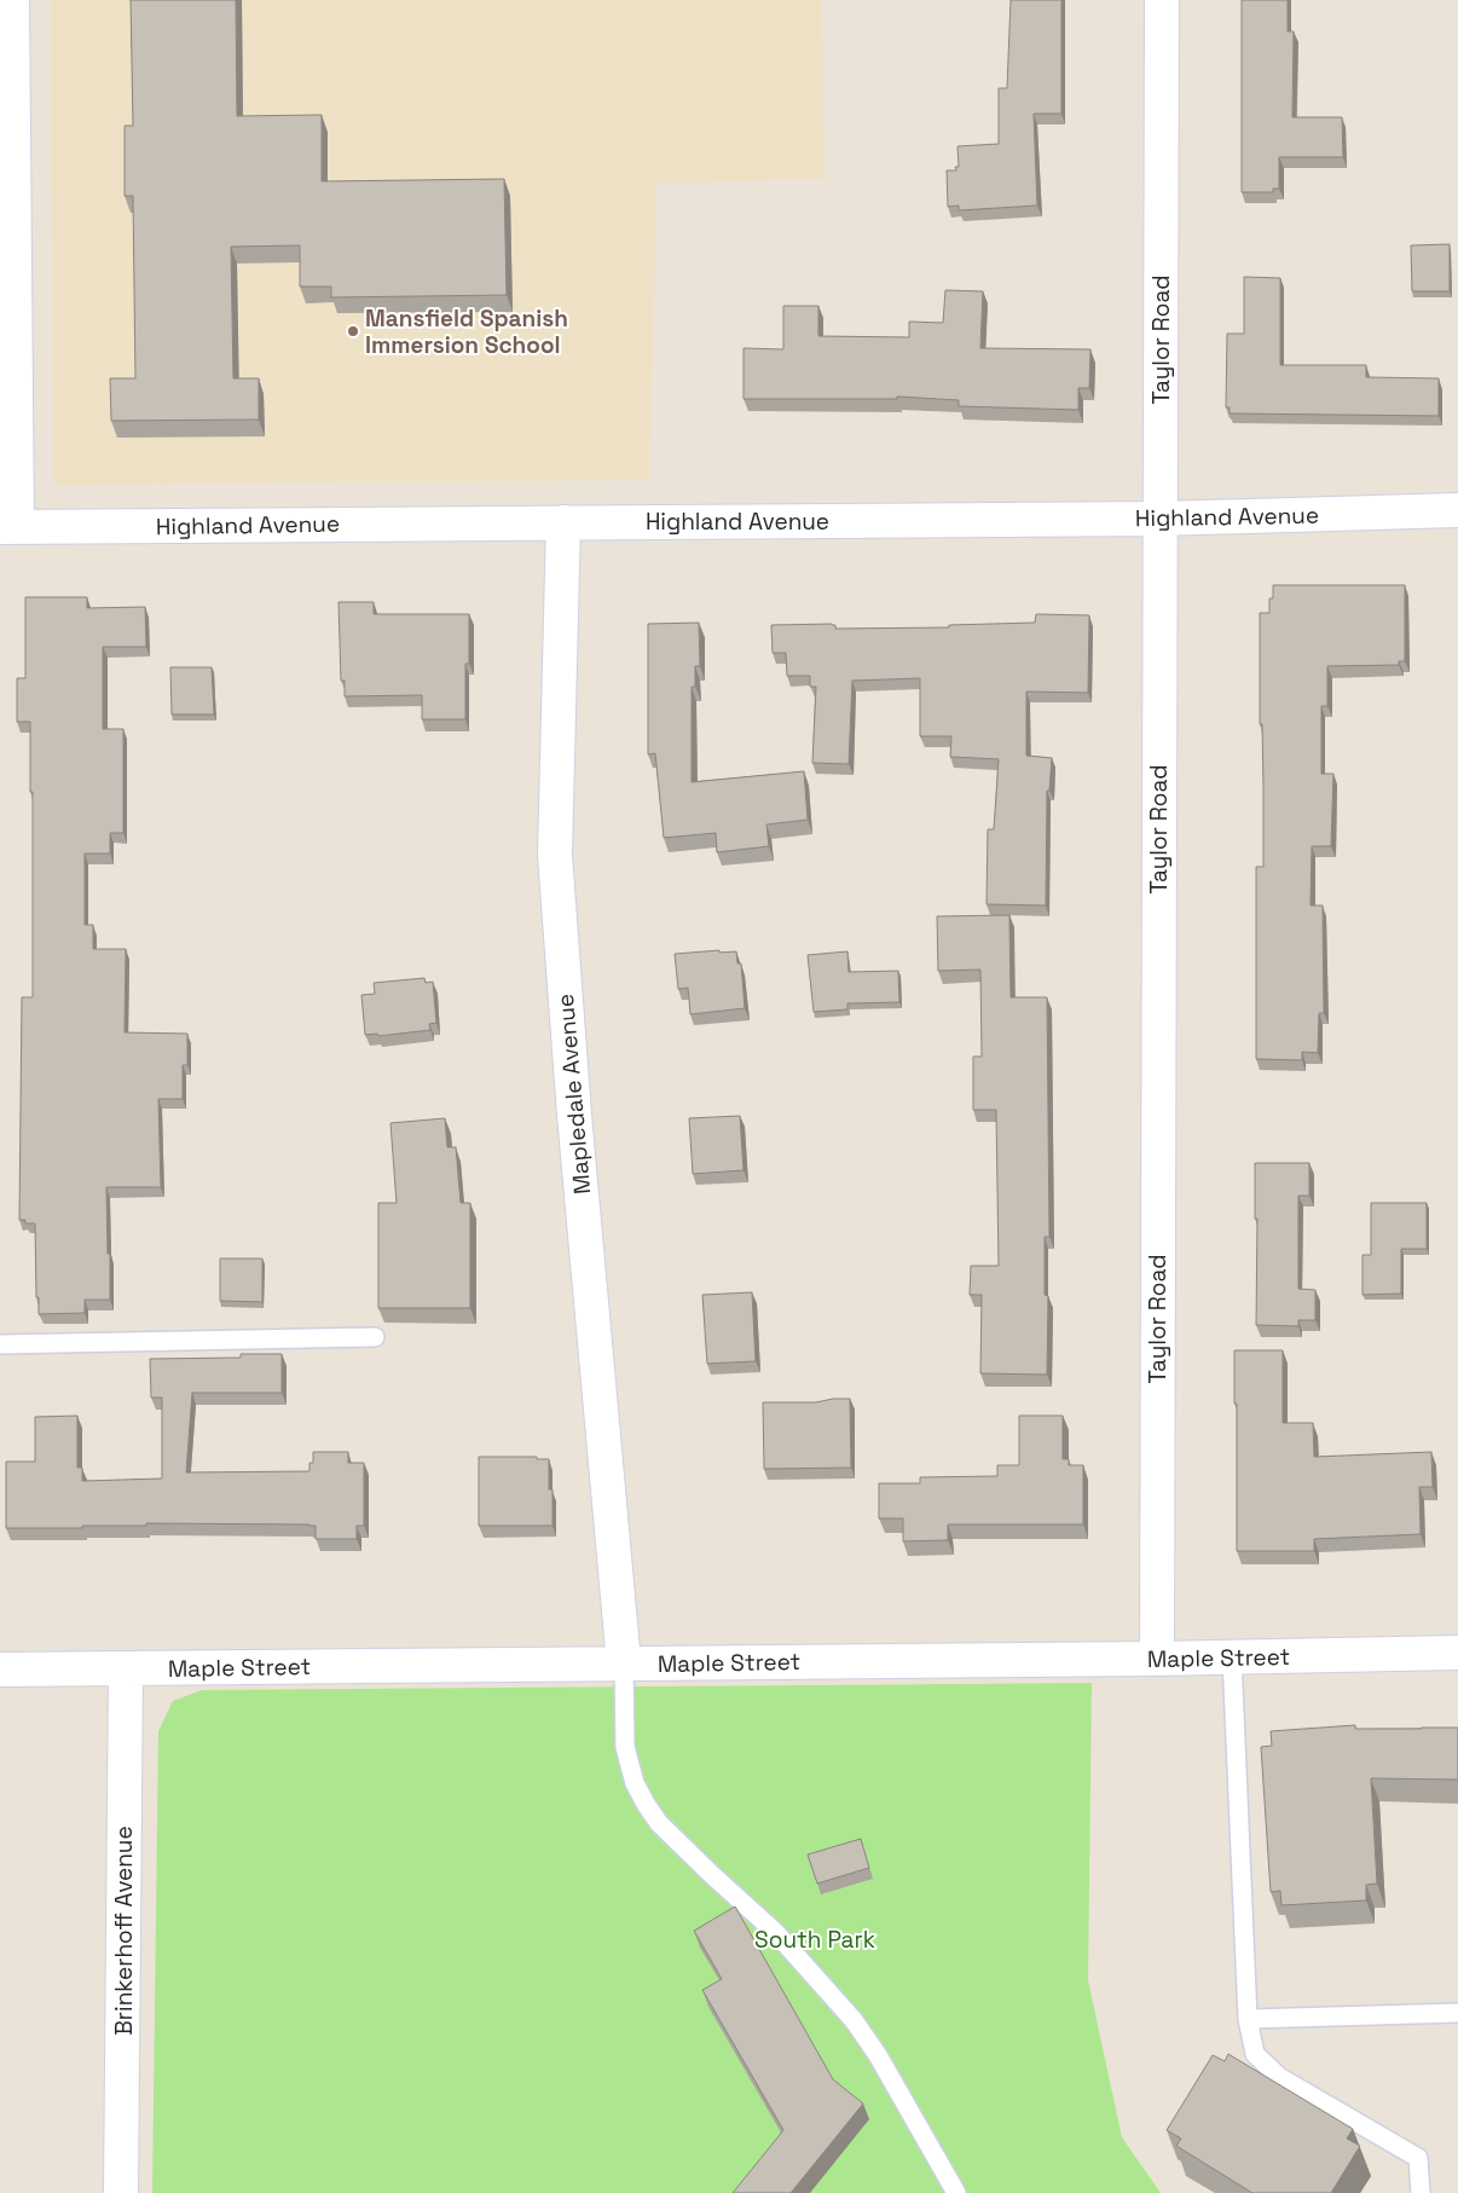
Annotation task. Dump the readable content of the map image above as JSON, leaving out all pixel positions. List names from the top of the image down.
{
  "streets": {
    "street": [
      "Taylor Road",
      "Highland Avenue",
      "Mapledale Avenue",
      "Maple Street",
      "Brinkerhoff Avenue"
    ]
  },
  "crossings": [
    ["Taylor Road", "Highland Avenue"],
    ["Taylor Road", "Maple Street"],
    ["Highland Avenue", "Mapledale Avenue"],
    ["Mapledale Avenue", "Maple Street"],
    ["Maple Street", "Brinkerhoff Avenue"]
  ],
  "parks": ["South Park"],
  "places": ["Mansfield Spanish Immersion School"]
}
